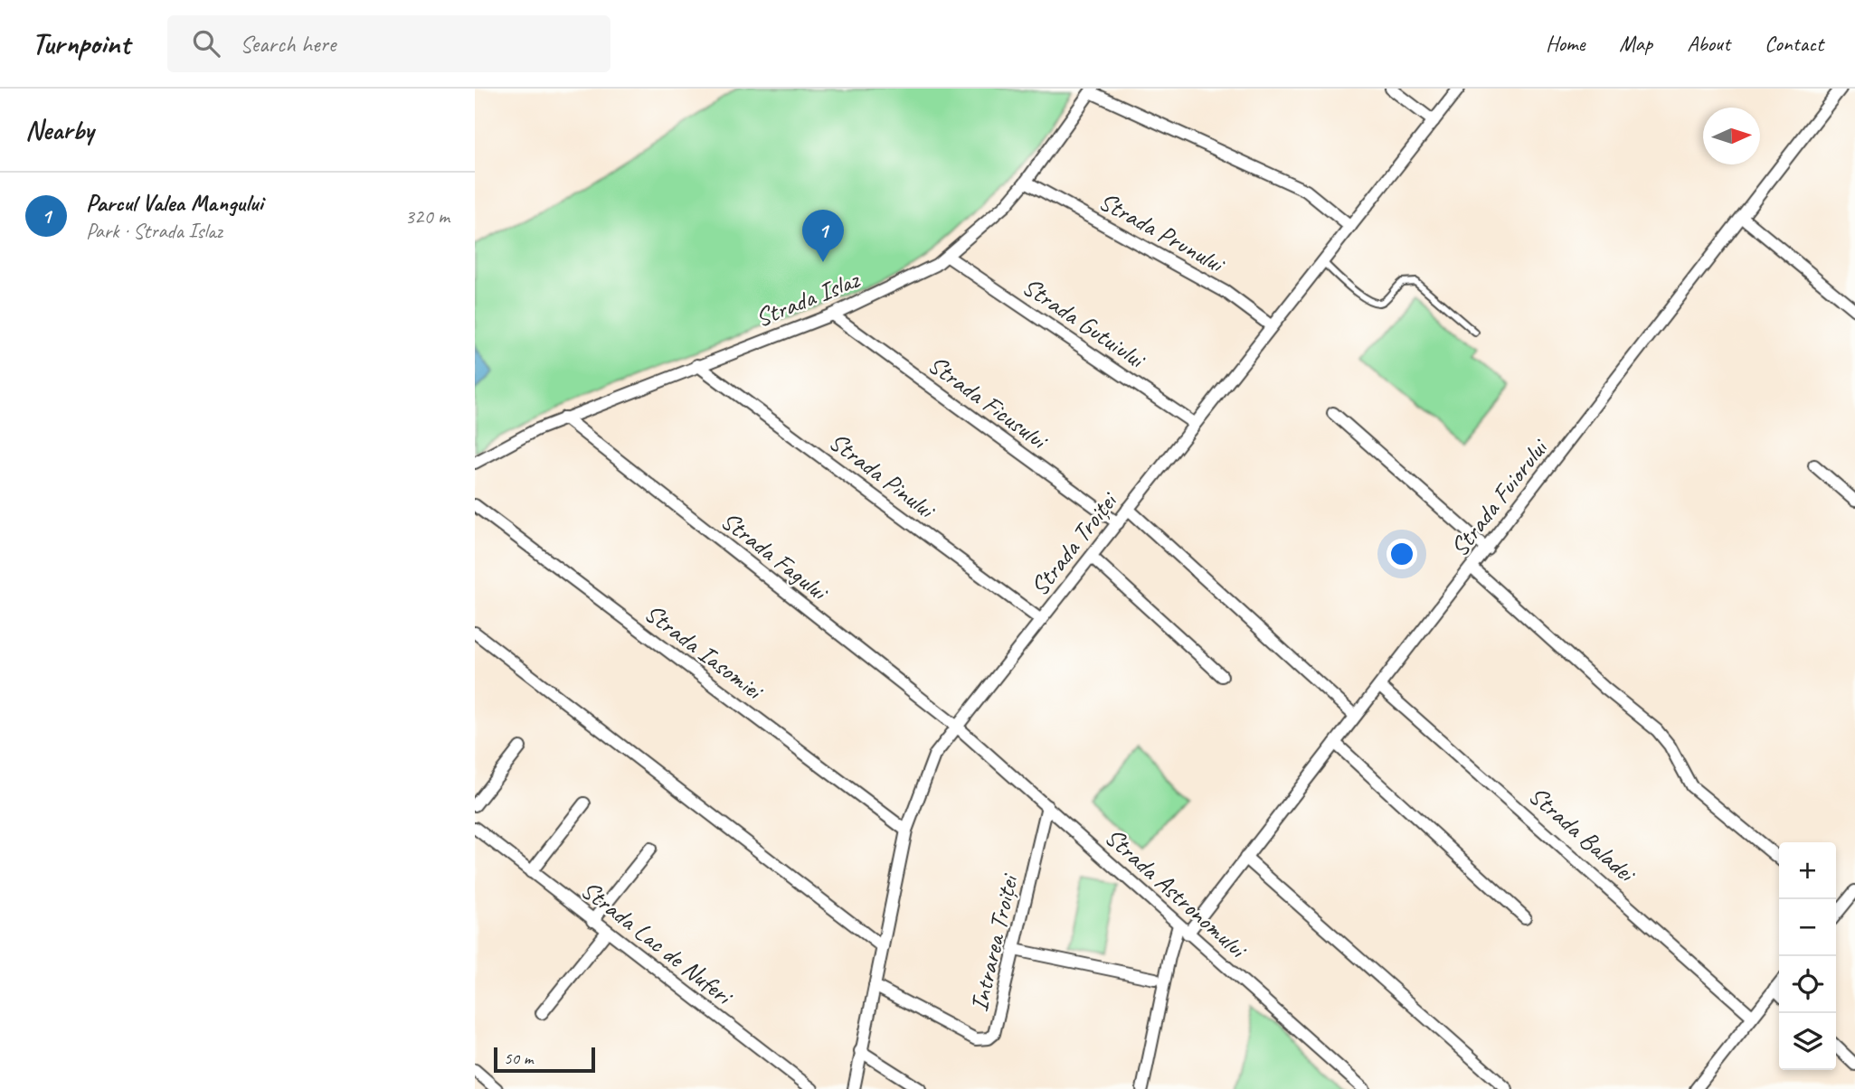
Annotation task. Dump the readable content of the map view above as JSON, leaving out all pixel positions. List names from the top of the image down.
{
  "streets": {
    "street": [
      "Strada Prunului",
      "Strada Islaz",
      "Strada Gutuiului",
      "Strada Ficusului",
      "Strada Pinului",
      "Strada Fuiorului",
      "Strada Troiței",
      "Strada Fagului",
      "Strada Iasomiei",
      "Strada Baladei",
      "Strada Astronomului",
      "Strada Lac de Nuferi",
      "Intrarea Troiței"
    ]
  },
  "crossings": [
    ["Strada Prunului", "Strada Islaz"],
    ["Strada Prunului", "Strada Troiței"],
    ["Strada Islaz", "Strada Gutuiului"],
    ["Strada Islaz", "Strada Ficusului"],
    ["Strada Islaz", "Strada Pinului"],
    ["Strada Islaz", "Strada Fagului"],
    ["Strada Gutuiului", "Strada Troiței"],
    ["Strada Ficusului", "Strada Troiței"],
    ["Strada Pinului", "Strada Troiței"],
    ["Strada Fuiorului", "Strada Baladei"],
    ["Strada Fuiorului", "Strada Astronomului"],
    ["Strada Troiței", "Strada Fagului"],
    ["Strada Troiței", "Strada Iasomiei"],
    ["Strada Troiței", "Strada Astronomului"],
    ["Strada Troiței", "Intrarea Troiței"],
    ["Strada Fagului", "Strada Astronomului"],
    ["Strada Astronomului", "Intrarea Troiței"]
  ],
  "scale_bar": "50 m",
  "north": "right",
  "page": {
    "header": "Turnpoint",
    "search": "Search here",
    "nav": [
      "Home",
      "Map",
      "About",
      "Contact"
    ],
    "heading": "Nearby",
    "list": [
      {
        "mark": "1",
        "name": "Parcul Valea Mangului",
        "note": "Park · Strada Islaz",
        "value": "320 m"
      }
    ],
    "pins": "1",
    "map_buttons": ["+", "−"],
    "scale": "50 m"
  }
}
